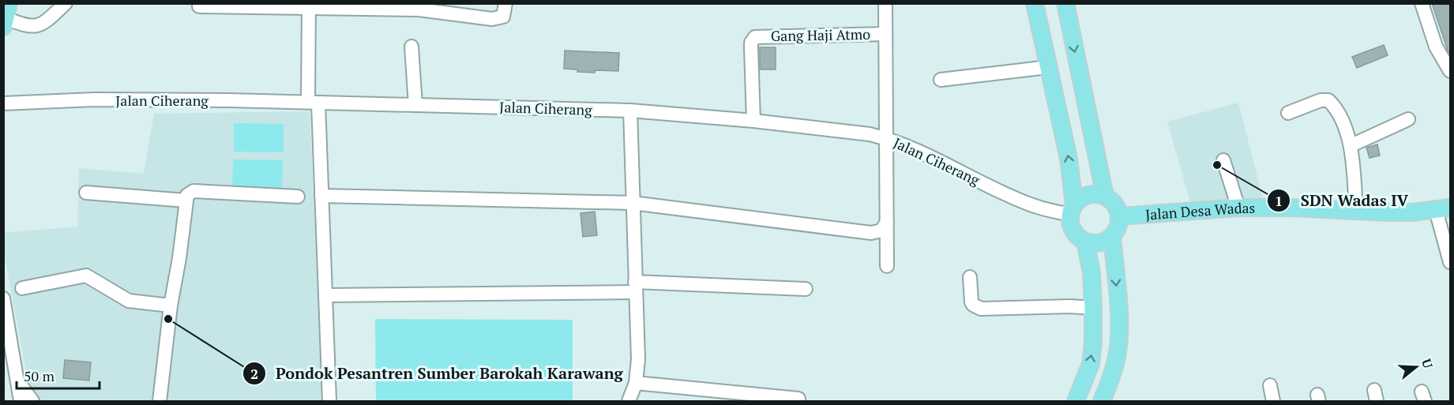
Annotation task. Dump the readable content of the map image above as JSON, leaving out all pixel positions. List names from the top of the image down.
{
  "streets": {
    "main road": ["Jalan Desa Wadas"],
    "street": ["Gang Haji Atmo", "Jalan Ciherang"]
  },
  "crossings": [
    ["Gang Haji Atmo", "Jalan Ciherang"],
    ["Jalan Ciherang", "Jalan Desa Wadas"]
  ],
  "places": ["SDN Wadas IV", "Pondok Pesantren Sumber Barokah Karawang"],
  "scale_bar": "50 m",
  "north": "right"
}
